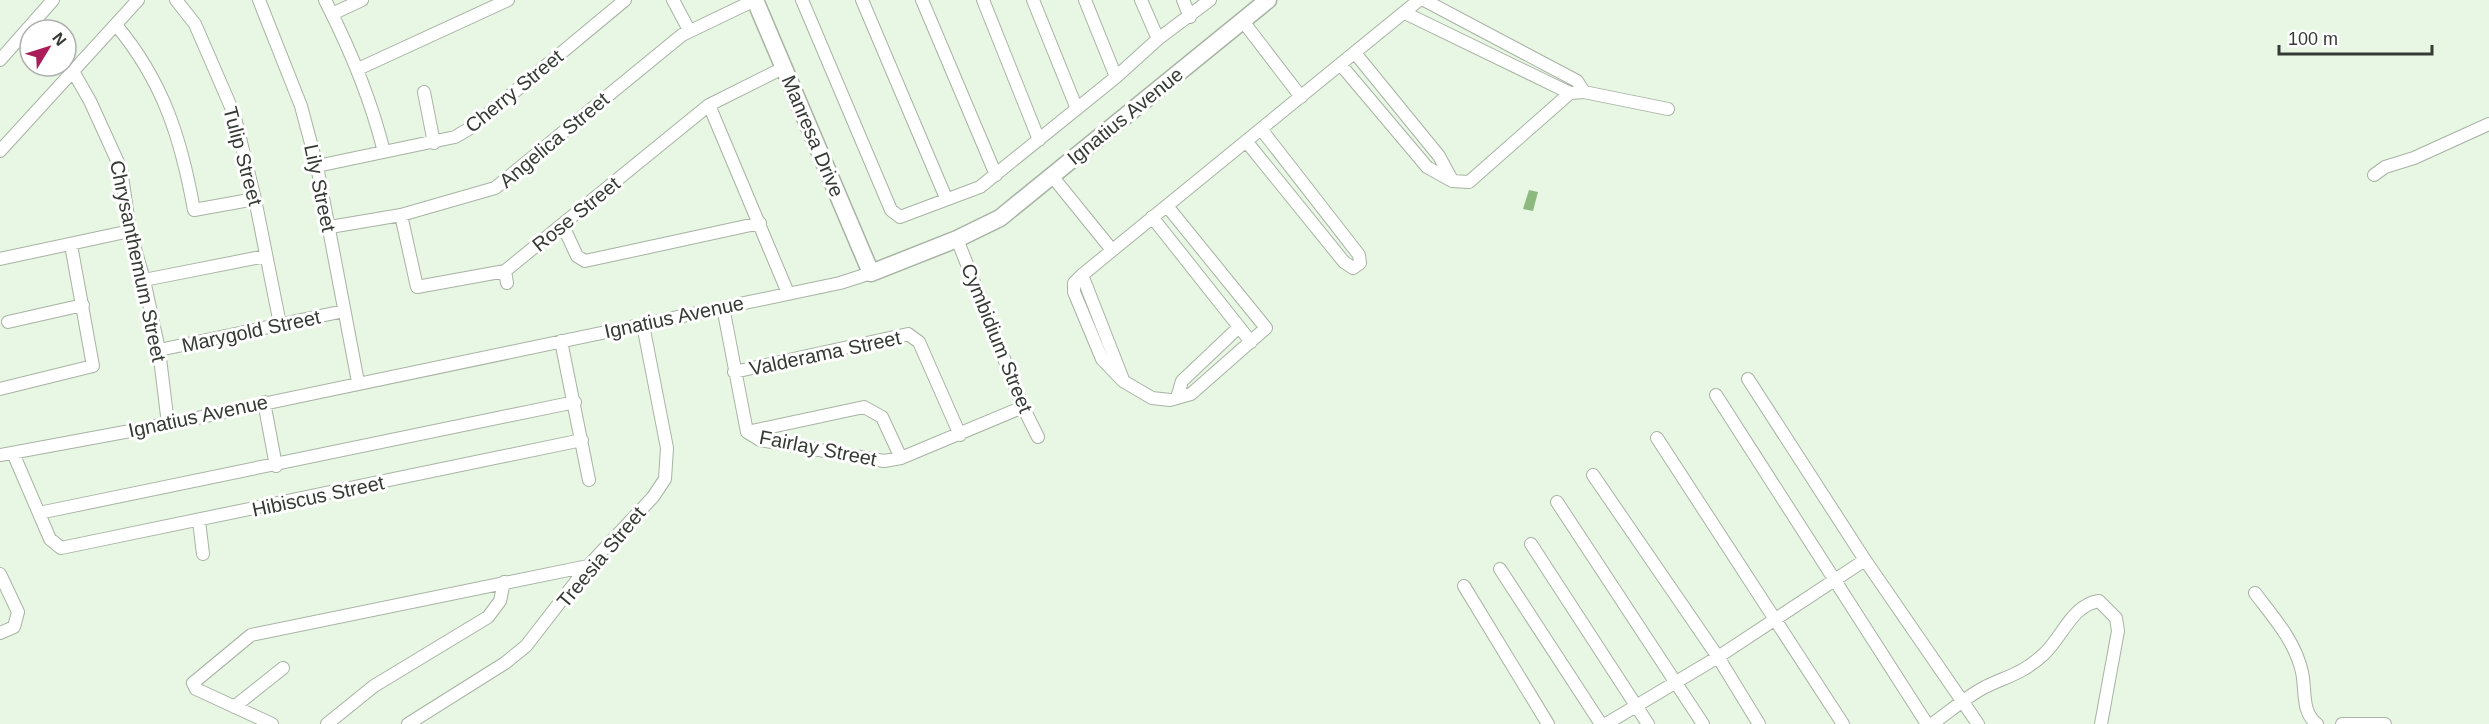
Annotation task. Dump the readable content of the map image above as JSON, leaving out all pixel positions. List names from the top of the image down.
{
  "streets": {
    "street": [
      "Cherry Street",
      "Ignatius Avenue",
      "Manresa Drive",
      "Angelica Street",
      "Tulip Street",
      "Lily Street",
      "Rose Street",
      "Chrysanthemum Street",
      "Marygold Street",
      "Cymbidium Street",
      "Valderama Street",
      "Fairlay Street",
      "Hibiscus Street",
      "Treesia Street"
    ]
  },
  "crossings": [
    ["Cherry Street", "Lily Street"],
    ["Ignatius Avenue", "Manresa Drive"],
    ["Ignatius Avenue", "Lily Street"],
    ["Ignatius Avenue", "Chrysanthemum Street"],
    ["Ignatius Avenue", "Cymbidium Street"],
    ["Ignatius Avenue", "Treesia Street"],
    ["Manresa Drive", "Angelica Street"],
    ["Manresa Drive", "Rose Street"],
    ["Angelica Street", "Lily Street"],
    ["Angelica Street", "Rose Street"],
    ["Tulip Street", "Marygold Street"],
    ["Lily Street", "Marygold Street"],
    ["Chrysanthemum Street", "Marygold Street"],
    ["Cymbidium Street", "Fairlay Street"],
    ["Valderama Street", "Fairlay Street"]
  ],
  "scale_bar": "100 m",
  "north": "top right"
}
